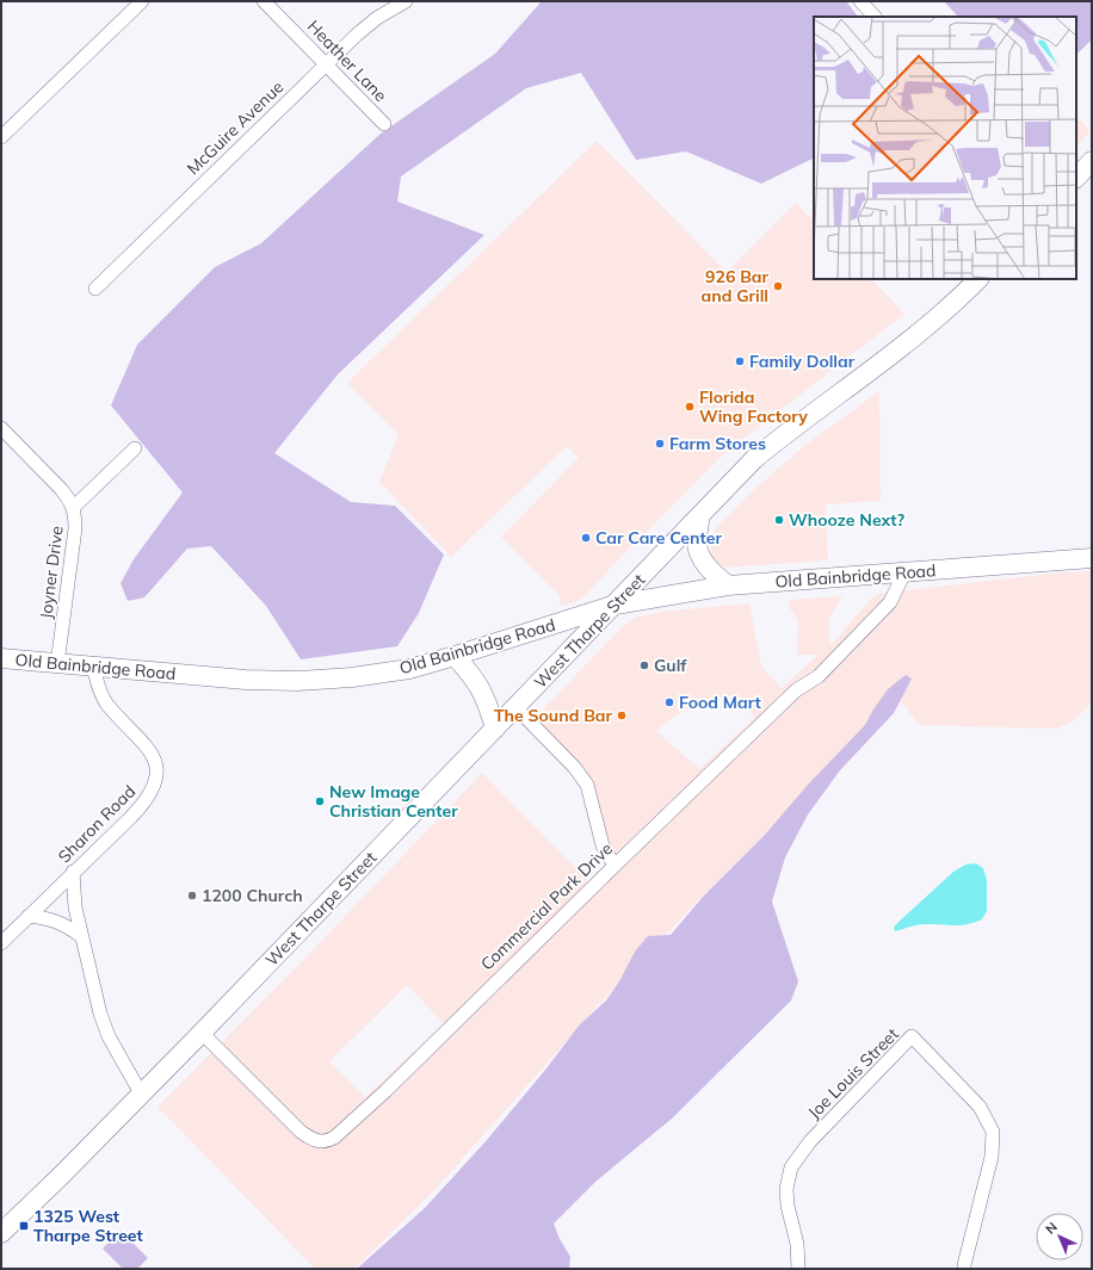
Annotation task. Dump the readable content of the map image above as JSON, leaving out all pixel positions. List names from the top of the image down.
{
  "streets": {
    "main road": ["Old Bainbridge Road", "West Tharpe Street"],
    "street": [
      "Heather Lane",
      "McGuire Avenue",
      "Joyner Drive",
      "Sharon Road",
      "Commercial Park Drive",
      "Joe Louis Street"
    ]
  },
  "crossings": [
    ["Heather Lane", "McGuire Avenue"],
    ["Joyner Drive", "Old Bainbridge Road"],
    ["Old Bainbridge Road", "West Tharpe Street"],
    ["Old Bainbridge Road", "Sharon Road"],
    ["Old Bainbridge Road", "Commercial Park Drive"],
    ["West Tharpe Street", "Commercial Park Drive"]
  ],
  "places": {
    "other": [
      "926 Bar and Grill",
      "Family Dollar",
      "Florida Wing Factory",
      "Farm Stores",
      "Whooze Next?",
      "Car Care Center",
      "Gulf",
      "Food Mart",
      "The Sound Bar",
      "New Image Christian Center",
      "1200 Church"
    ],
    "transit": ["1325 West Tharpe Street"]
  },
  "north": "top left"
}
